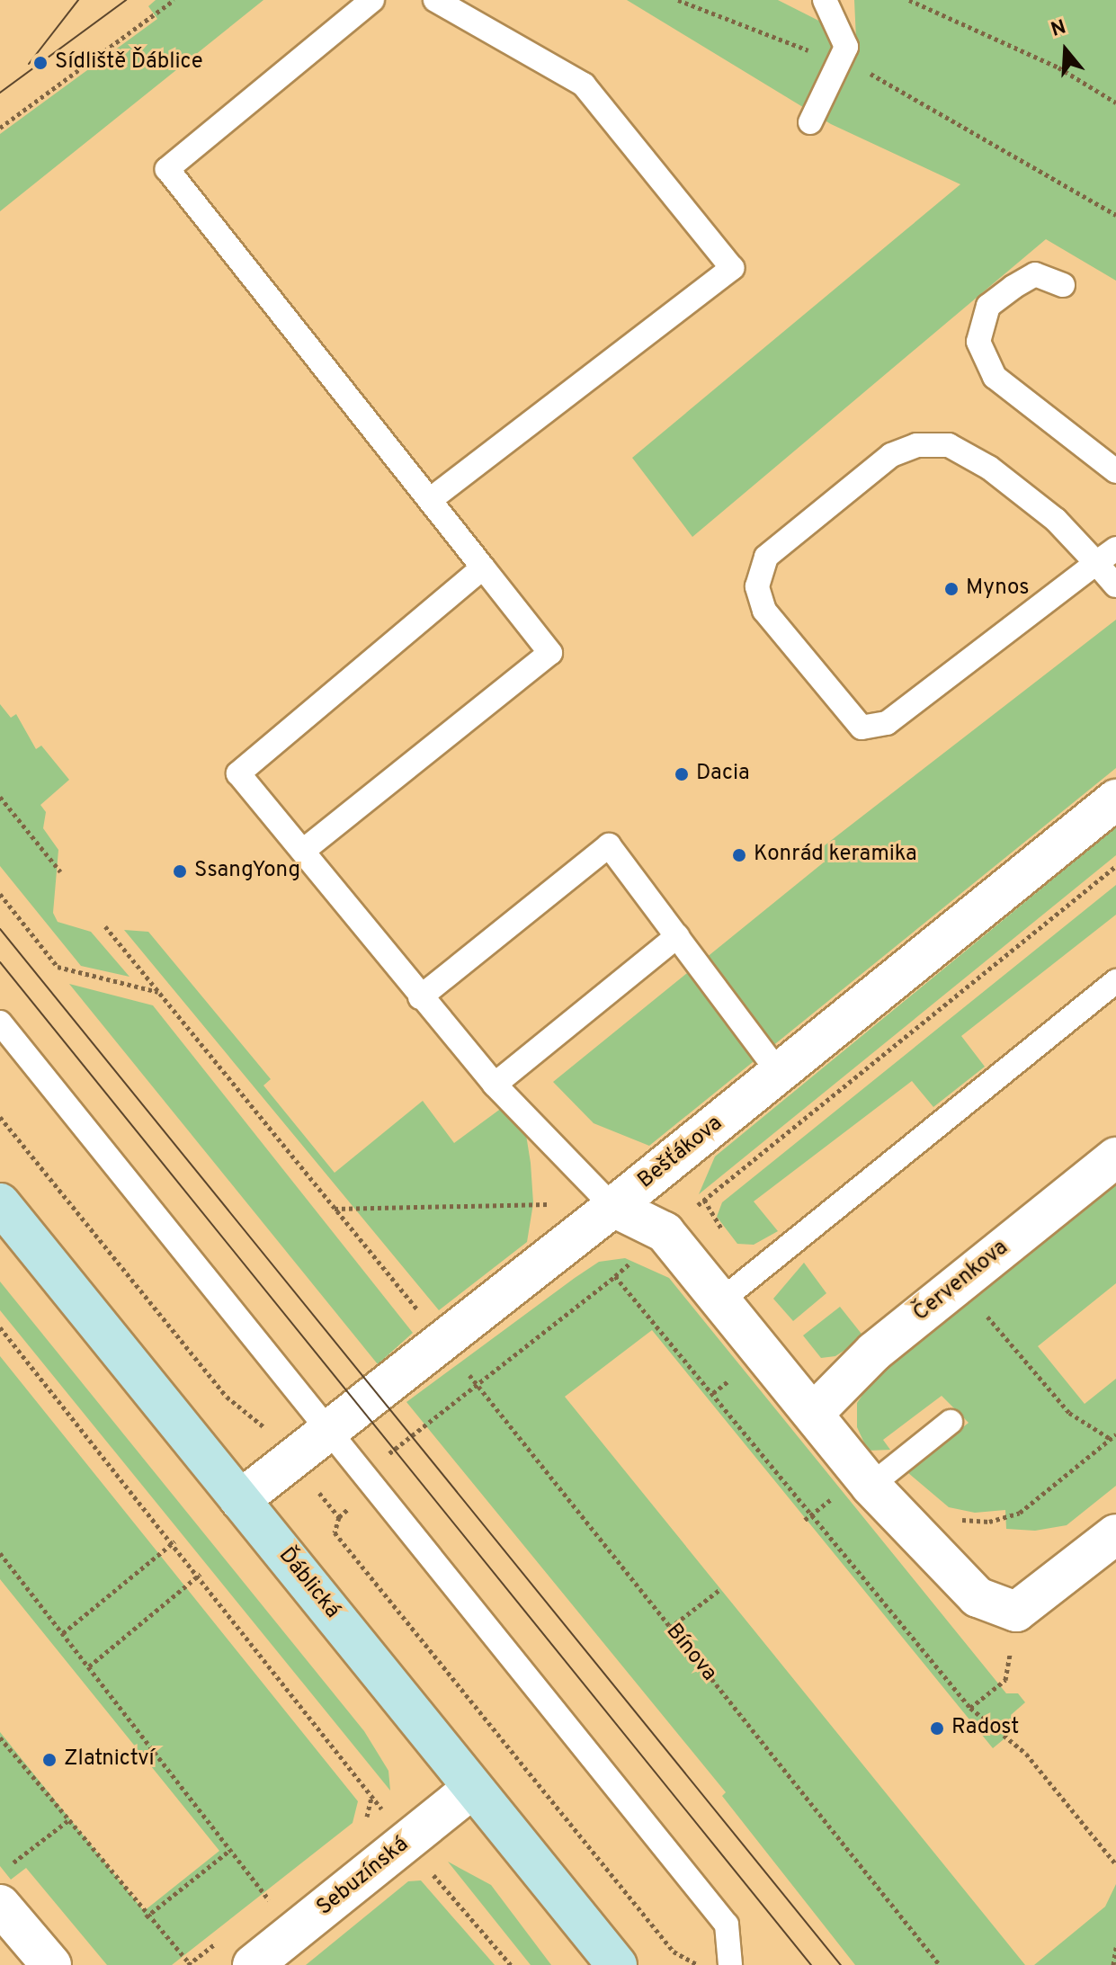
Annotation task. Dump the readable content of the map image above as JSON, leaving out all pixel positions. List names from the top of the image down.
{
  "streets": {
    "main road": ["Ďáblická"],
    "street": ["Bešťákova", "Červenkova", "Sebuzínská"],
    "path": ["Bínova"]
  },
  "crossings": [
    ["Bešťákova", "Ďáblická"],
    ["Bešťákova", "Bínova"],
    ["Ďáblická", "Sebuzínská"]
  ],
  "places": [
    "Sídliště Ďáblice",
    "Mynos",
    "Dacia",
    "Konrád keramika",
    "SsangYong",
    "Radost",
    "Zlatnictví"
  ],
  "north": "top"
}
